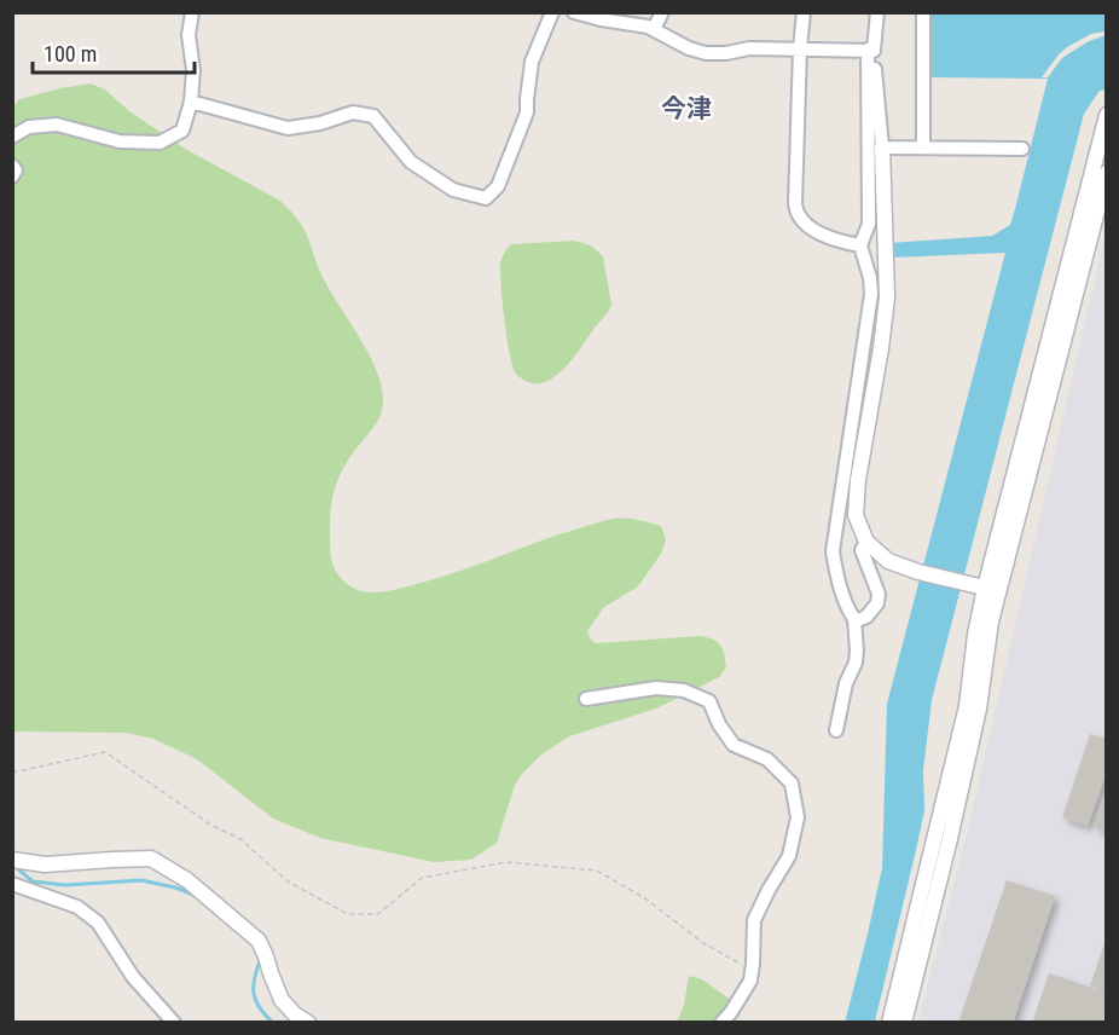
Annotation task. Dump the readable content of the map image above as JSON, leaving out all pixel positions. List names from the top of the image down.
{
  "districts": ["今津"],
  "scale_bar": "100 m"
}
